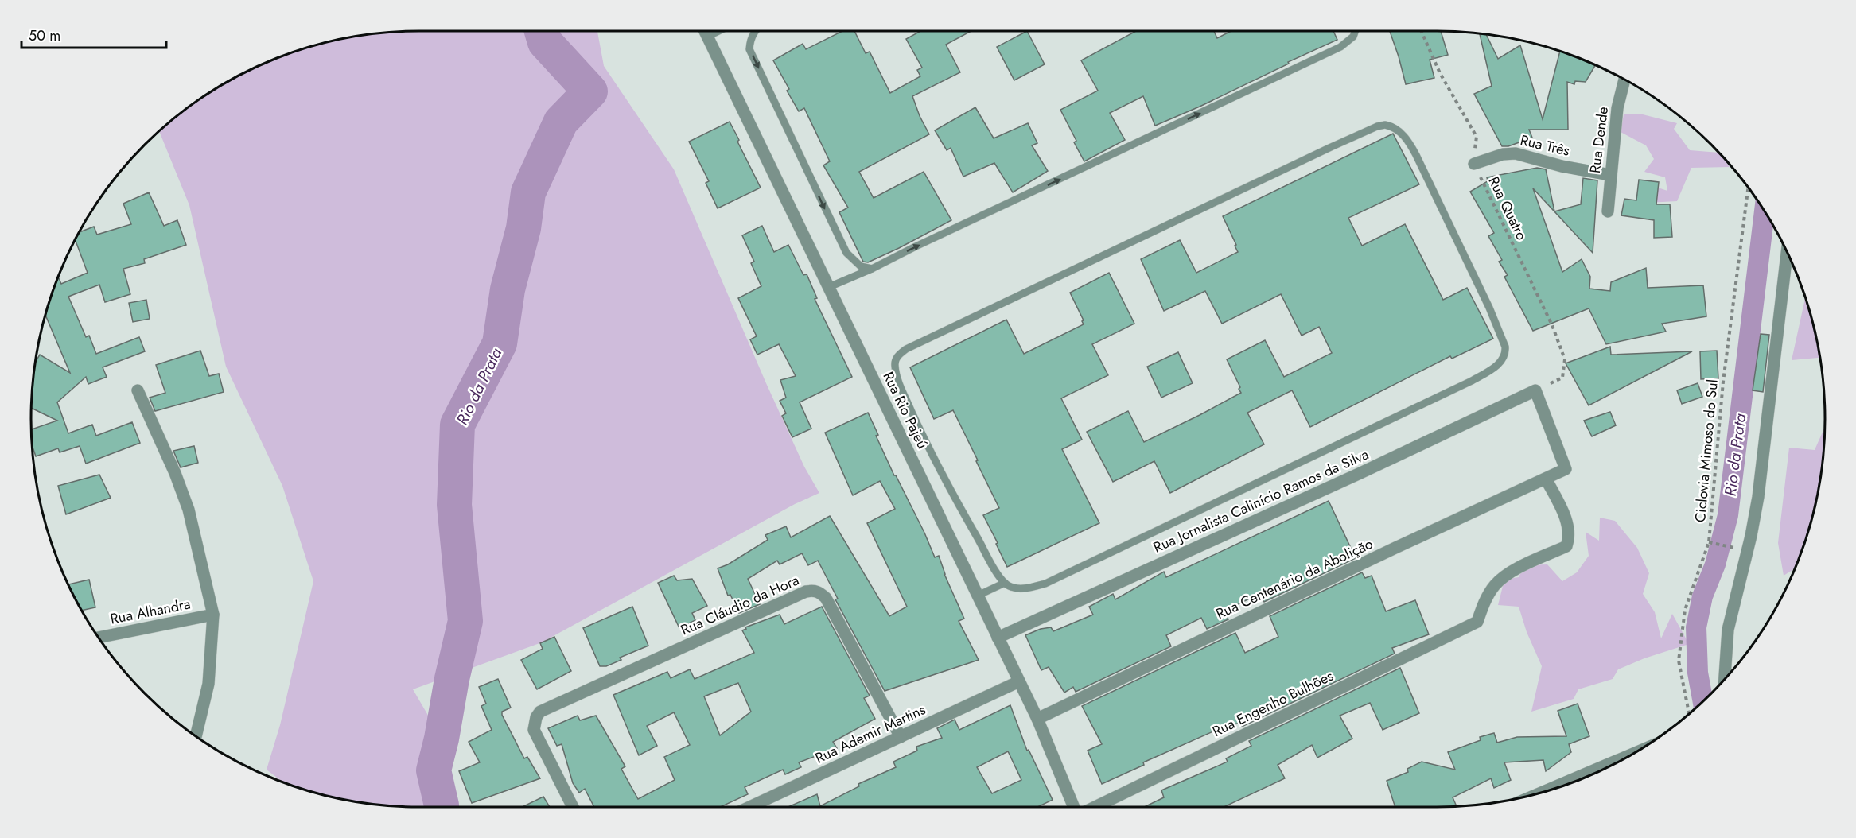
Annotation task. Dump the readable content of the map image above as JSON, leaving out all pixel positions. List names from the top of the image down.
{
  "streets": {
    "street": [
      "Rua Dende",
      "Rua Três",
      "Rua Rio Pajeú",
      "Rua Jornalista Calinício Ramos da Silva",
      "Rua Centenário da Abolição",
      "Rua Cláudio da Hora",
      "Rua Alhandra",
      "Rua Engenho Bulhões",
      "Rua Ademir Martins"
    ],
    "path": ["Rua Quatro", "Ciclovia Mimoso do Sul"]
  },
  "crossings": [
    ["Rua Dende", "Rua Três"],
    ["Rua Três", "Rua Quatro"],
    ["Rua Quatro", "Rua Jornalista Calinício Ramos da Silva"],
    ["Rua Quatro", "Rua Centenário da Abolição"],
    ["Rua Rio Pajeú", "Rua Jornalista Calinício Ramos da Silva"],
    ["Rua Rio Pajeú", "Rua Centenário da Abolição"],
    ["Rua Rio Pajeú", "Rua Ademir Martins"],
    ["Rua Jornalista Calinício Ramos da Silva", "Rua Centenário da Abolição"],
    ["Rua Centenário da Abolição", "Rua Engenho Bulhões"],
    ["Rua Cláudio da Hora", "Rua Ademir Martins"]
  ],
  "water": ["Rio da Prata"],
  "scale_bar": "50 m"
}
